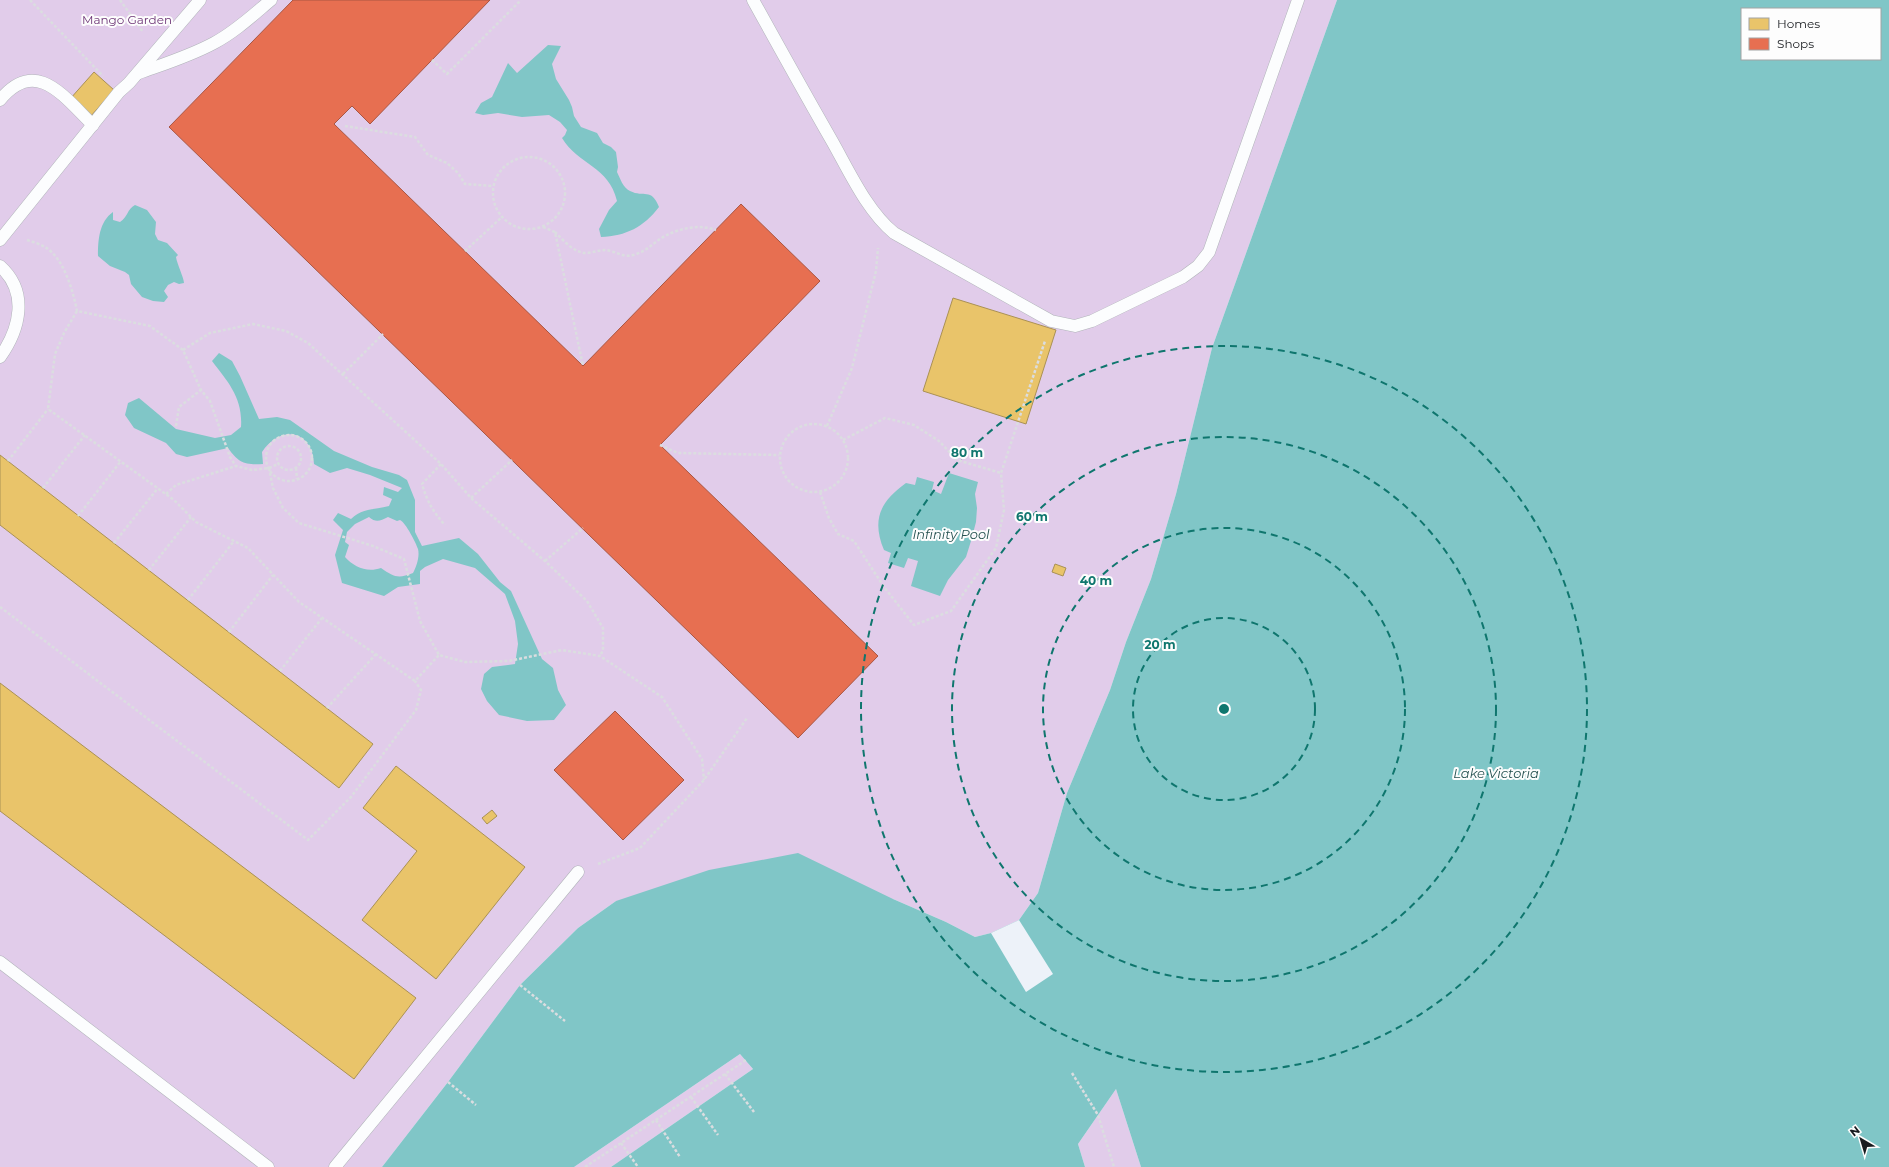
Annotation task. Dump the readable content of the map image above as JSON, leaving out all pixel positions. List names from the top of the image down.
{
  "water": ["Infinity Pool", "Lake Victoria"],
  "parks": ["Mango Garden"],
  "legend": ["Homes", "Shops"],
  "north": "top left",
  "rings": [
    "80 m",
    "60 m",
    "40 m",
    "20 m"
  ]
}
